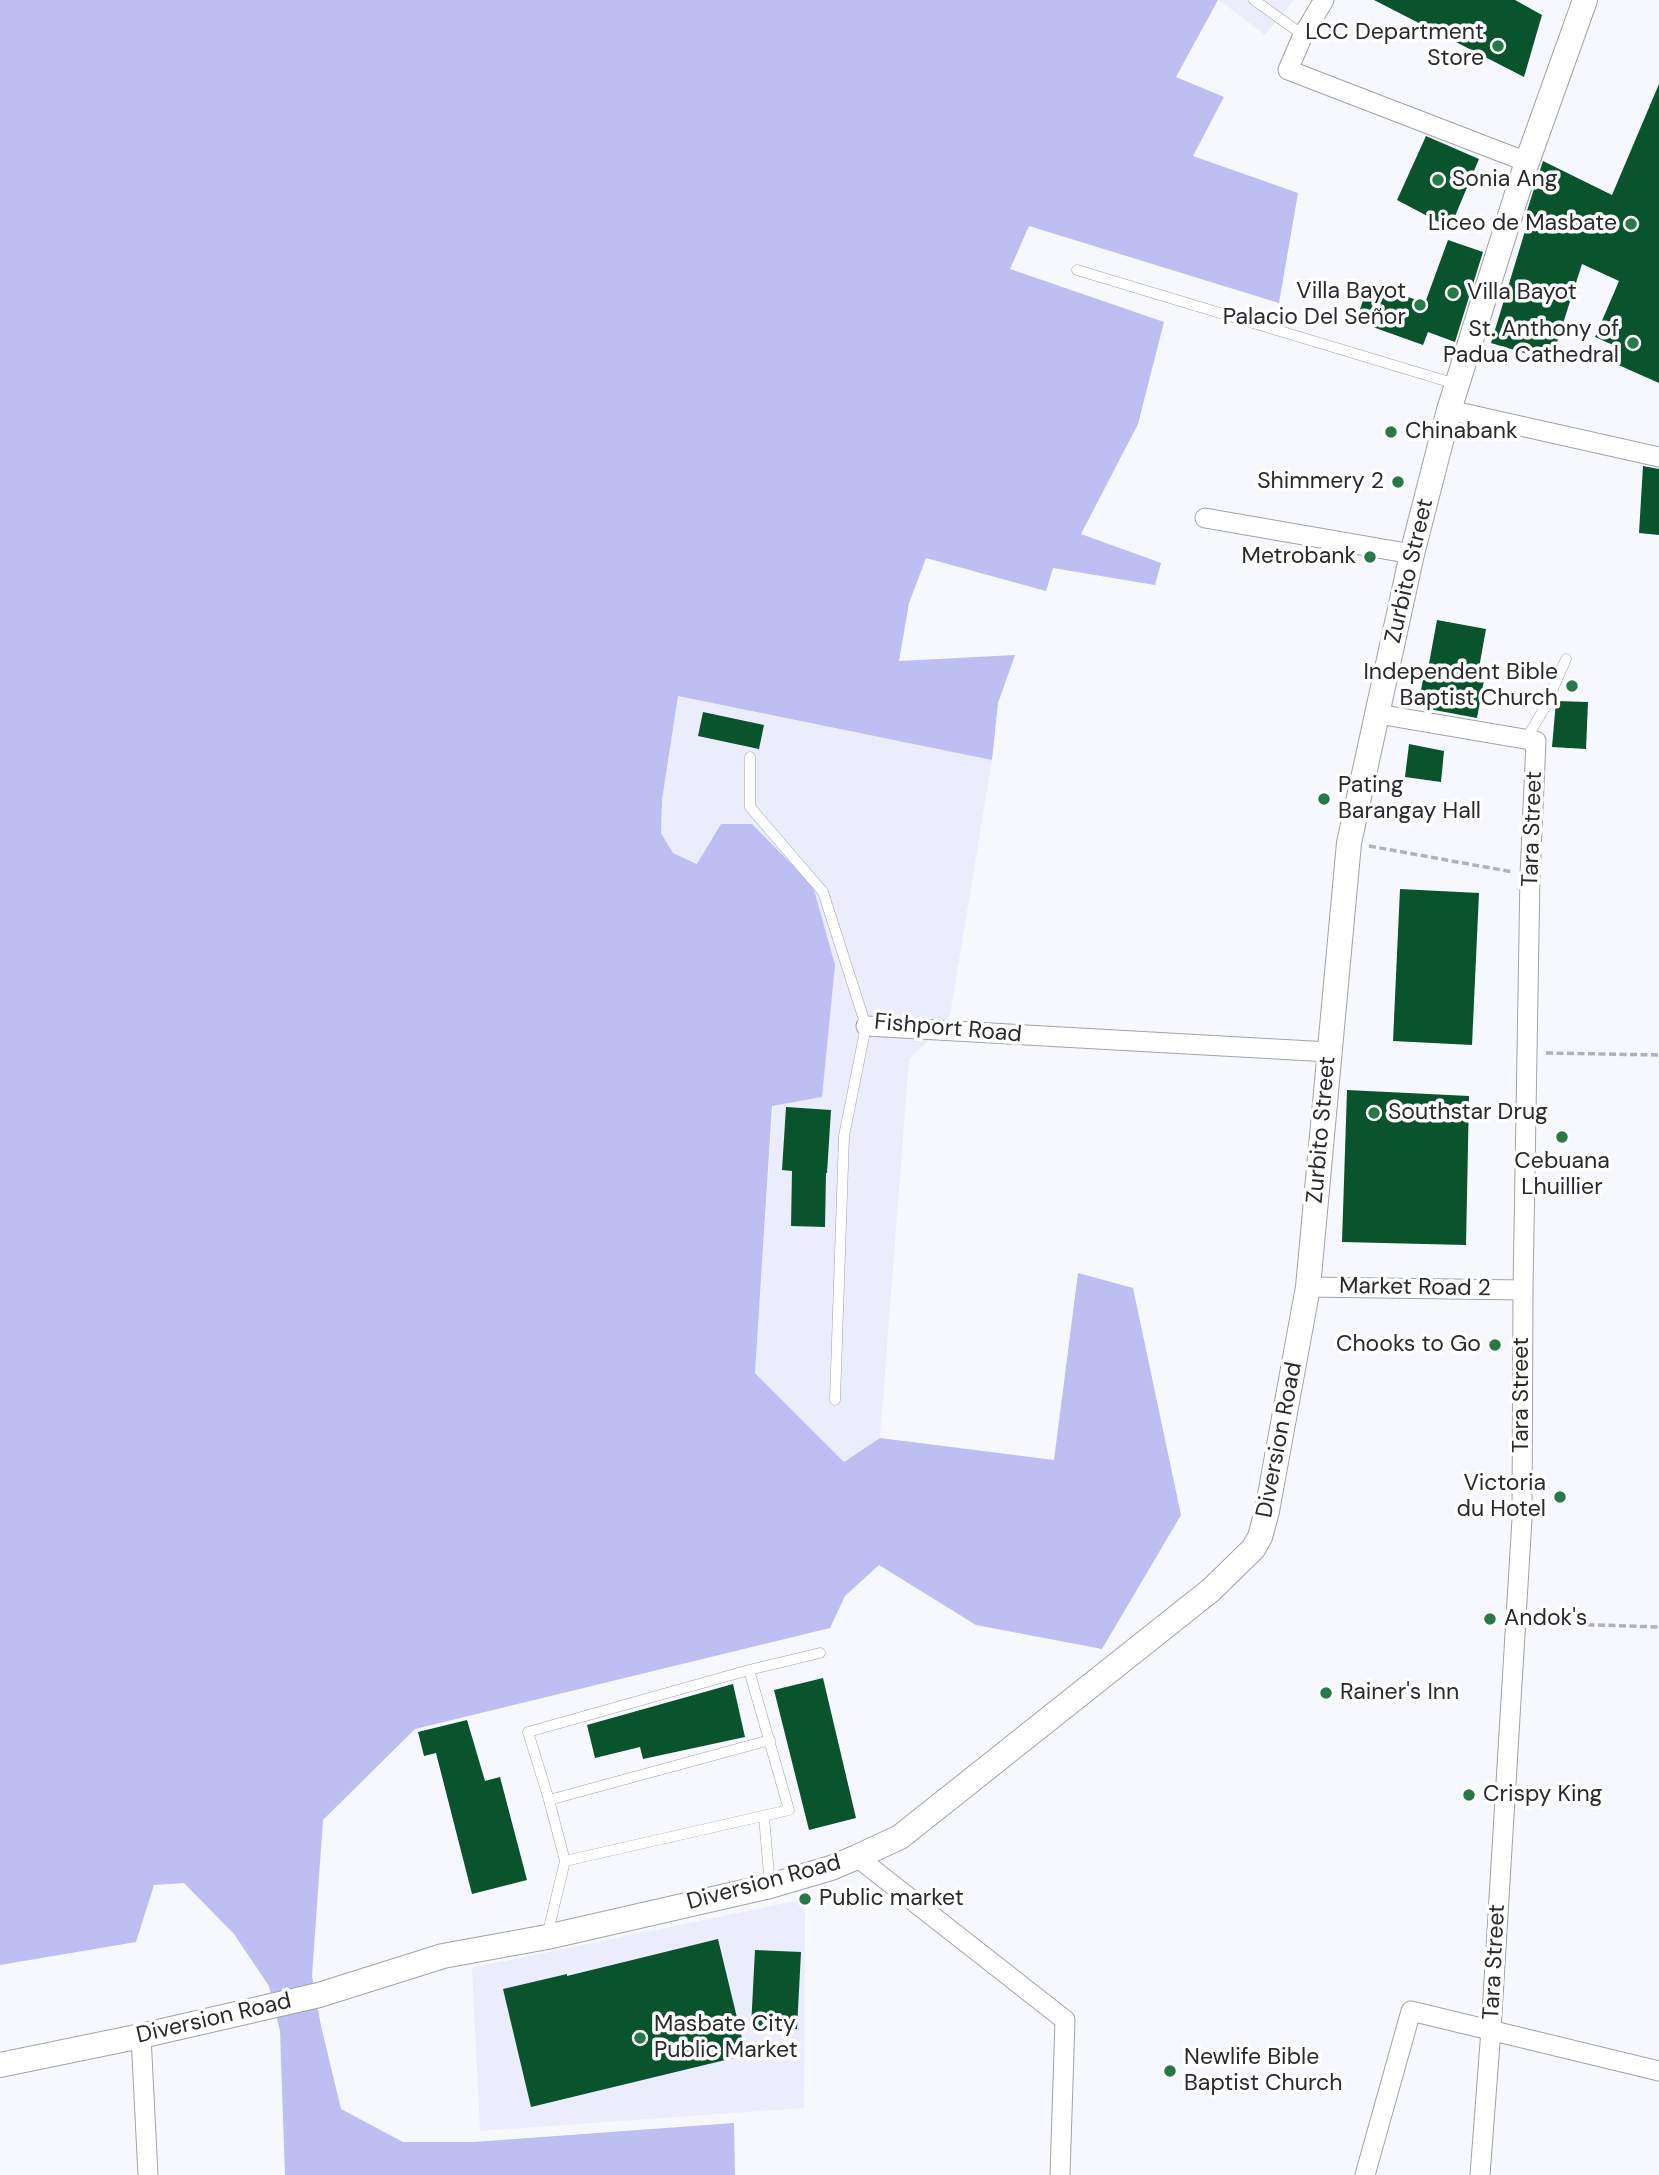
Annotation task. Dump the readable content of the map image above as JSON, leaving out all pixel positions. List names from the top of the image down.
{
  "streets": {
    "street": [
      "Zurbito Street",
      "Tara Street",
      "Fishport Road",
      "Market Road 2",
      "Diversion Road"
    ]
  },
  "crossings": [
    ["Zurbito Street", "Fishport Road"],
    ["Zurbito Street", "Market Road 2"],
    ["Zurbito Street", "Diversion Road"],
    ["Tara Street", "Market Road 2"],
    ["Market Road 2", "Diversion Road"]
  ],
  "places": [
    "LCC Department Store",
    "Sonia Ang",
    "Liceo de Masbate",
    "Villa Bayot",
    "Villa Bayot Palacio Del Señor",
    "St. Anthony of Padua Cathedral",
    "Chinabank",
    "Shimmery 2",
    "Metrobank",
    "Independent Bible Baptist Church",
    "Pating Barangay Hall",
    "Southstar Drug",
    "Cebuana Lhuillier",
    "Chooks to Go",
    "Victoria du Hotel",
    "Andok's",
    "Rainer's Inn",
    "Crispy King",
    "Public market",
    "Masbate City Public Market",
    "Newlife Bible Baptist Church"
  ]
}
